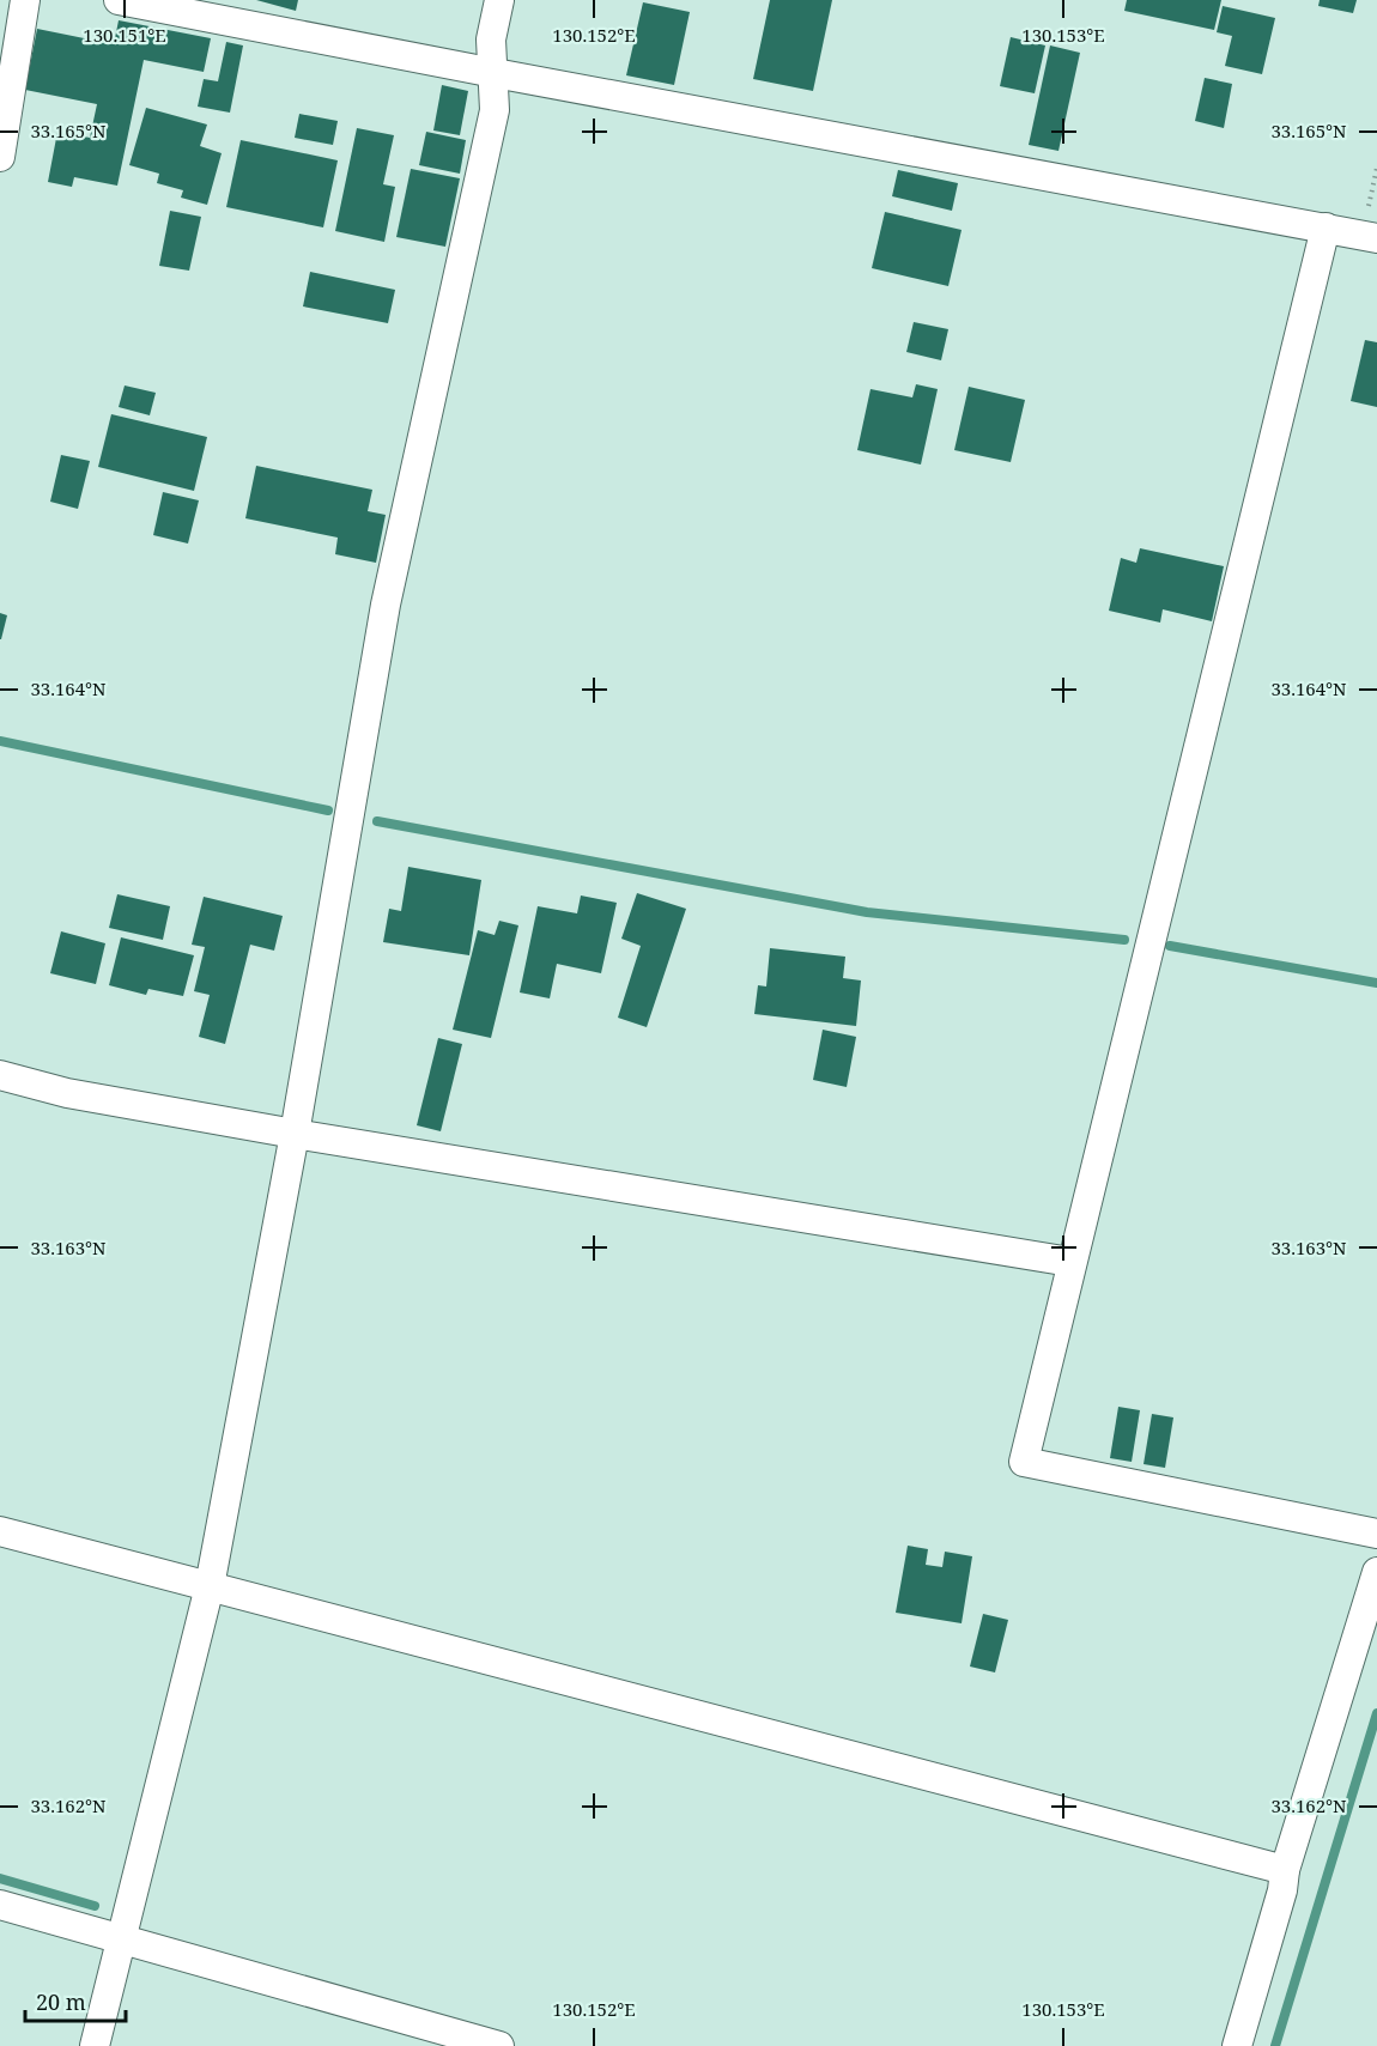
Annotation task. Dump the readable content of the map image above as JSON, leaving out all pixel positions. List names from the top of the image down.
{
  "scale_bar": "20 m",
  "coordinates": [
    "130.151°E",
    "130.152°E",
    "130.153°E",
    "33.165°N",
    "33.164°N",
    "33.163°N",
    "33.162°N"
  ]
}
